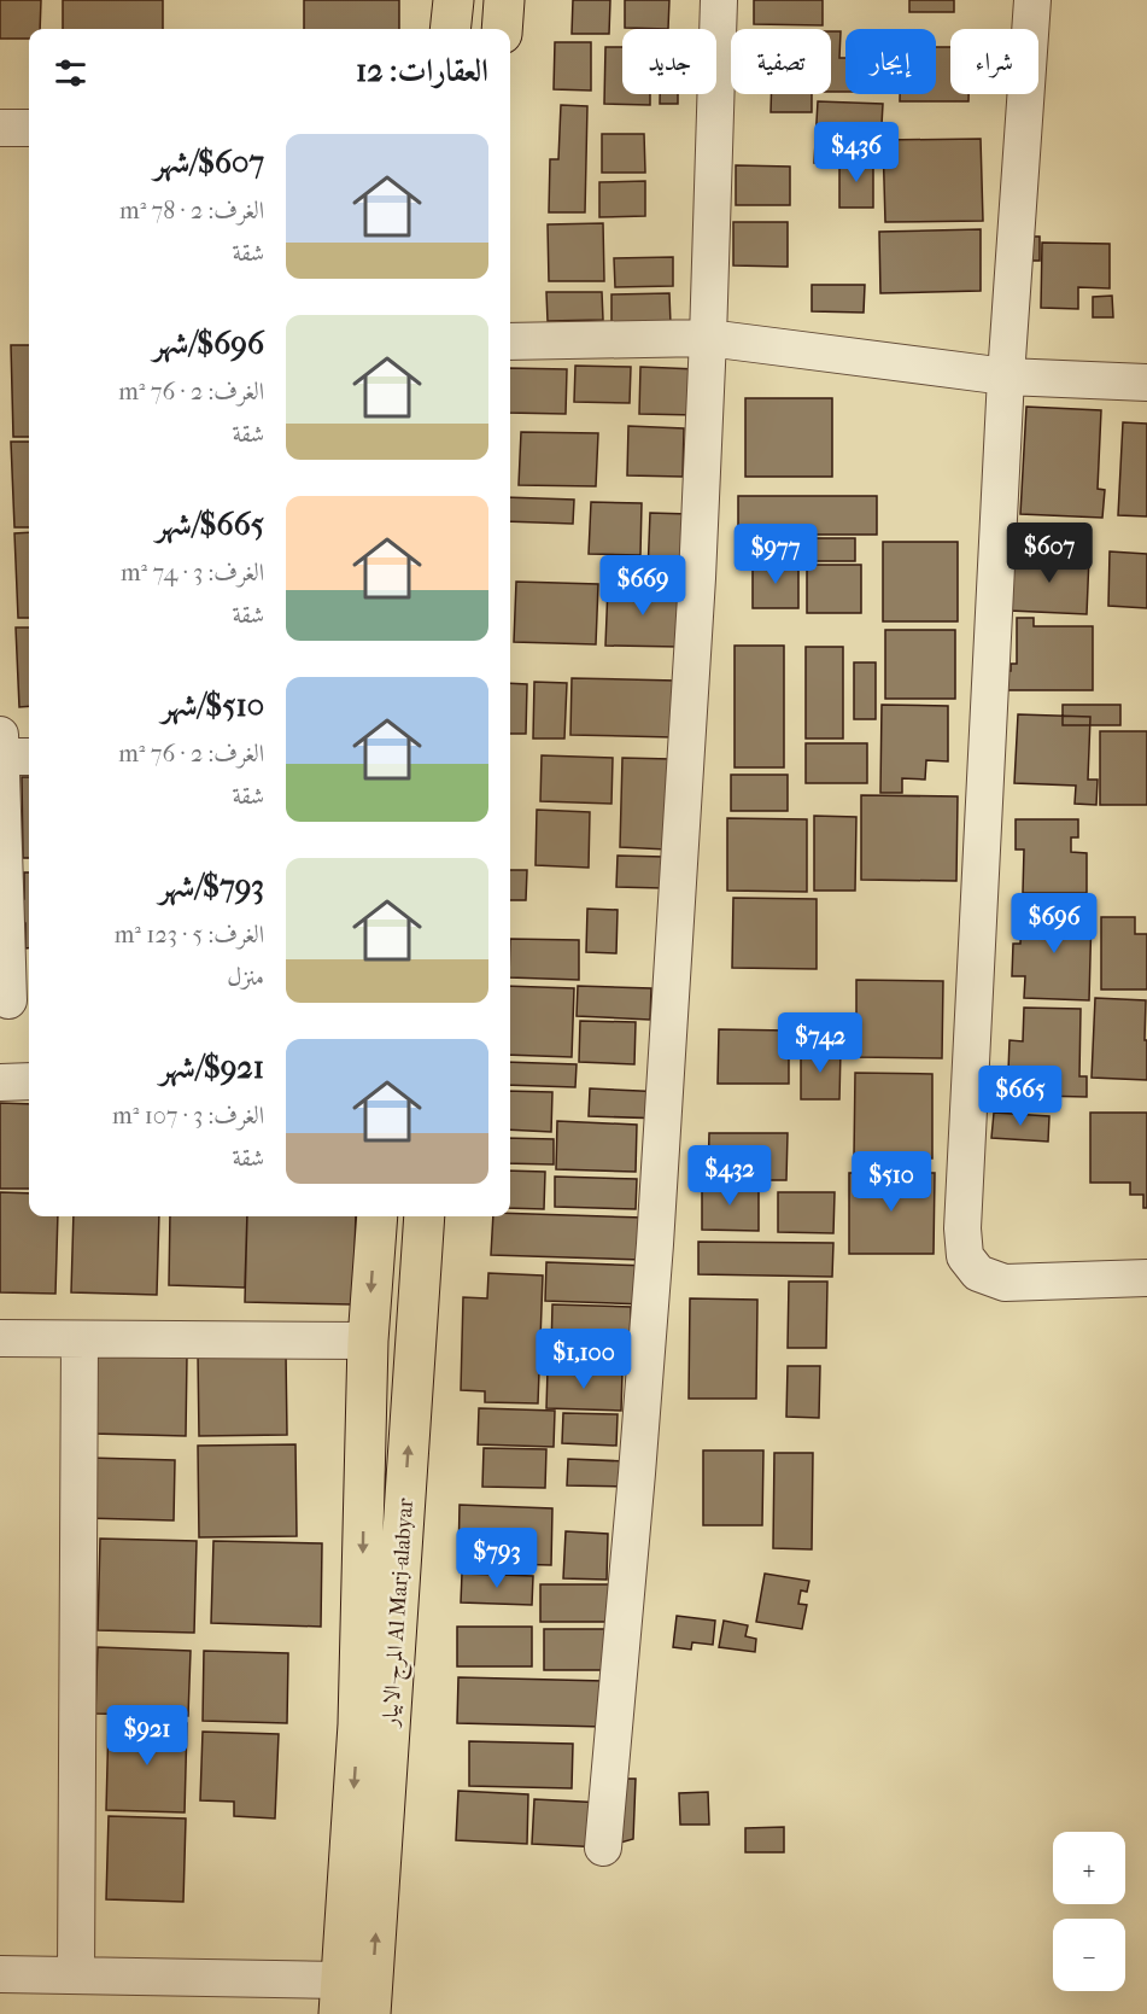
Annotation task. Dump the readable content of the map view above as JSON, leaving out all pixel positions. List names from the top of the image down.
{
  "streets": {
    "main road": ["المرج-الابيار Al Marj-alabyar"]
  },
  "page": {
    "chip": [
      "شراء",
      "إيجار",
      "تصفية",
      "جديد"
    ],
    "heading": "العقارات: 12",
    "list": [
      {
        "name": "$607/شهر",
        "note": "الغرف: 2 · 78 m² · شقة"
      },
      {
        "name": "$696/شهر",
        "note": "الغرف: 2 · 76 m² · شقة"
      },
      {
        "name": "$665/شهر",
        "note": "الغرف: 3 · 74 m² · شقة"
      },
      {
        "name": "$510/شهر",
        "note": "الغرف: 2 · 76 m² · شقة"
      },
      {
        "name": "$793/شهر",
        "note": "الغرف: 5 · 123 m² · منزل"
      },
      {
        "name": "$921/شهر",
        "note": "الغرف: 3 · 107 m² · شقة"
      }
    ],
    "price": [
      "$436",
      "$607",
      "$977",
      "$669",
      "$696",
      "$742",
      "$665",
      "$432",
      "$510",
      "$1,100",
      "$793",
      "$921"
    ],
    "map_buttons": ["+", "−"]
  }
}
